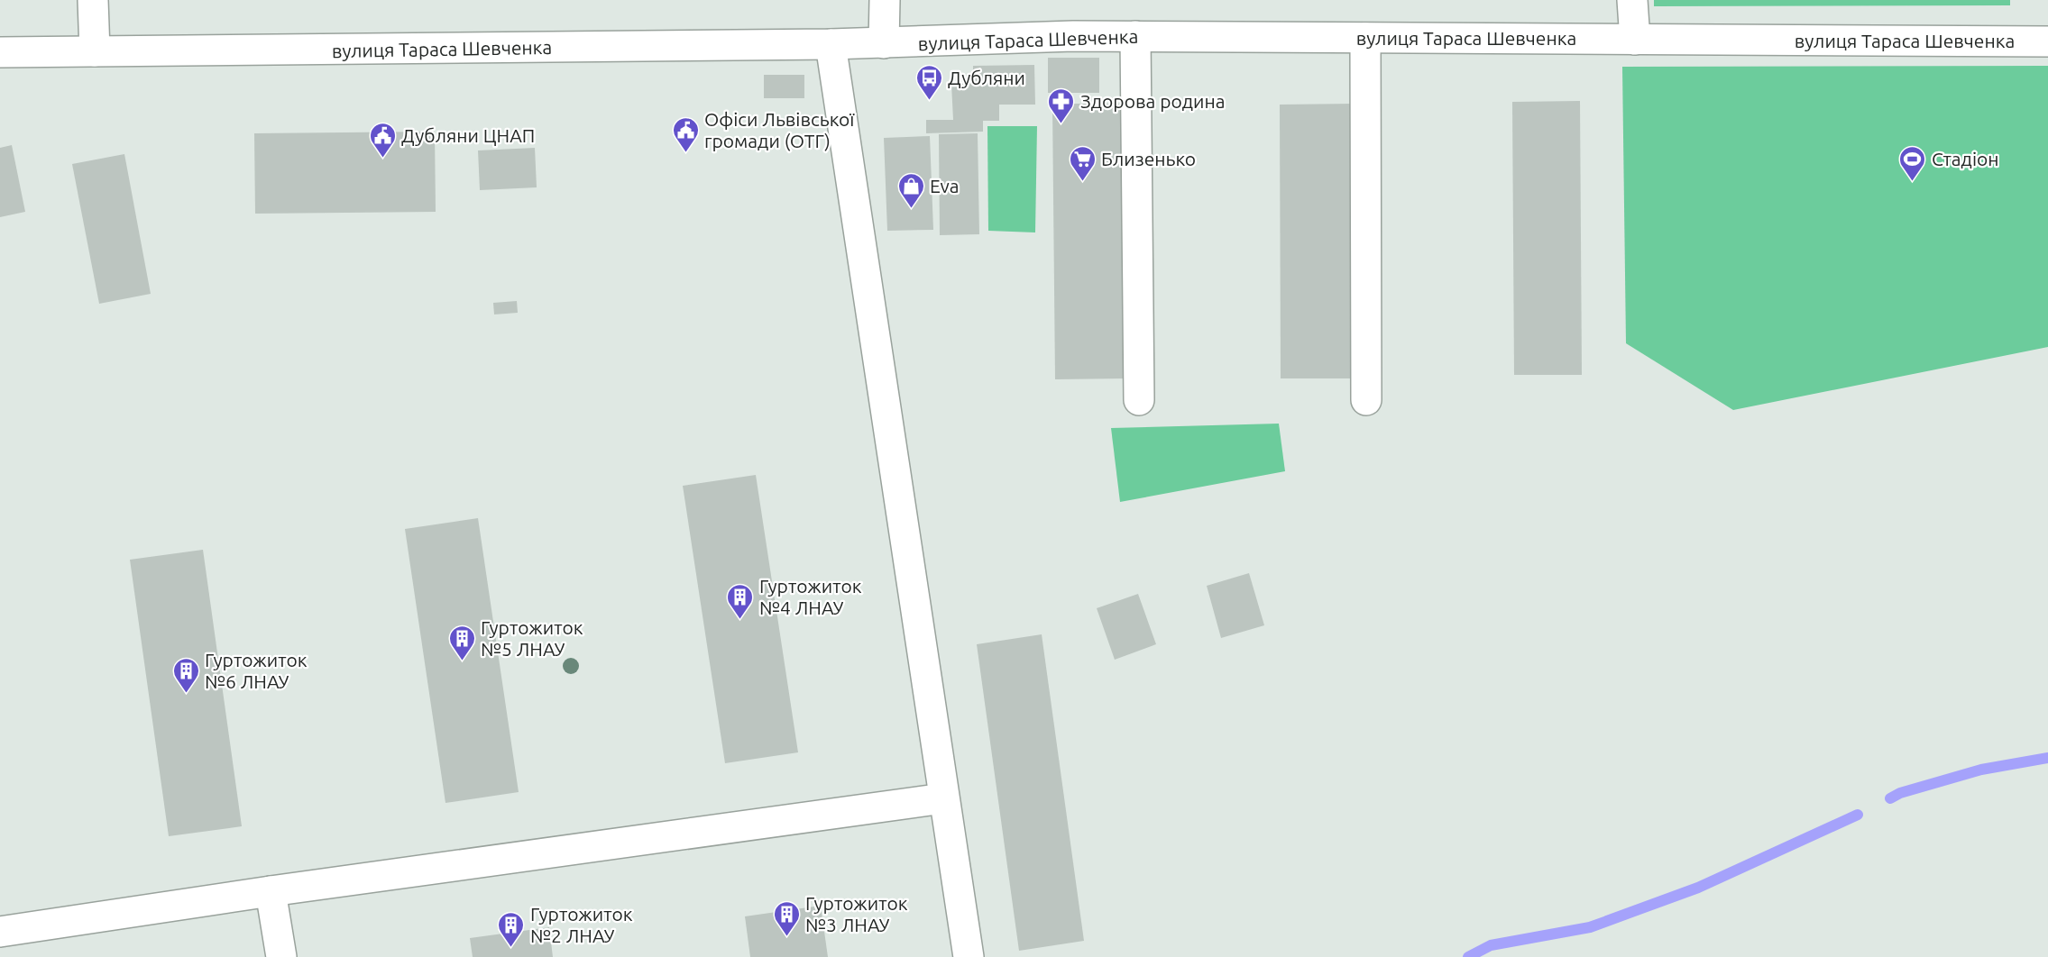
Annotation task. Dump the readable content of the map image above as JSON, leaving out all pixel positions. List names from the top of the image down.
{
  "streets": {
    "street": ["вулиця Тараса Шевченка"]
  },
  "places": {
    "bus stop": ["Дубляни"],
    "pharmacy": ["Здорова родина"],
    "public building": ["Офіси Львівської громади (ОТГ)", "Дубляни ЦНАП"],
    "supermarket": ["Близенько"],
    "sports": ["Стадіон"],
    "shop": ["Eva"],
    "building": [
      "Гуртожиток №4 ЛНАУ",
      "Гуртожиток №5 ЛНАУ",
      "Гуртожиток №6 ЛНАУ",
      "Гуртожиток №3 ЛНАУ",
      "Гуртожиток №2 ЛНАУ"
    ]
  }
}
